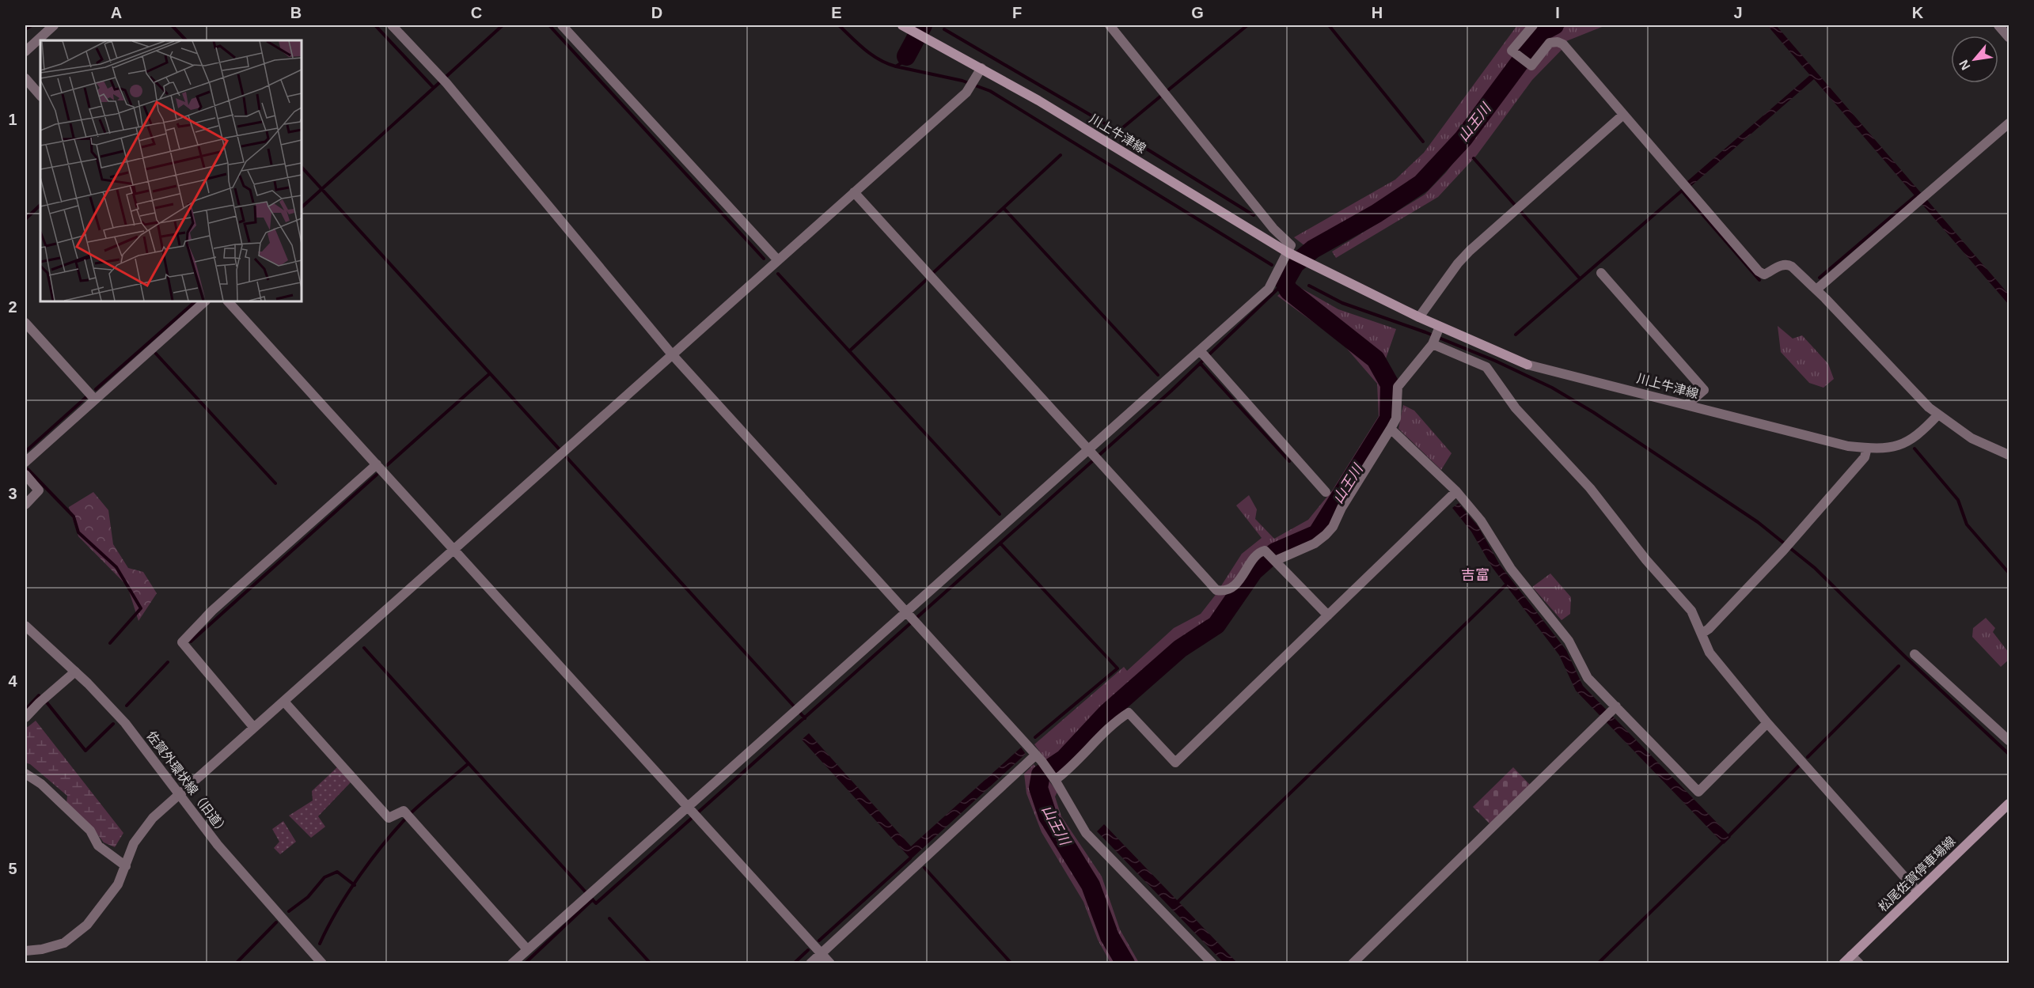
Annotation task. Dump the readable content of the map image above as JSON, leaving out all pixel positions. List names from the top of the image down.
{
  "streets": {
    "main road": ["川上牛津線", "松尾佐賀停車場線"],
    "street": ["佐賀外環状線（旧道）"]
  },
  "districts": ["吉富"],
  "water": ["山王川"],
  "north": "bottom left",
  "grid": {
    "columns": [
      "A",
      "B",
      "C",
      "D",
      "E",
      "F",
      "G",
      "H",
      "I",
      "J",
      "K"
    ],
    "rows": [
      "1",
      "2",
      "3",
      "4",
      "5"
    ]
  }
}
